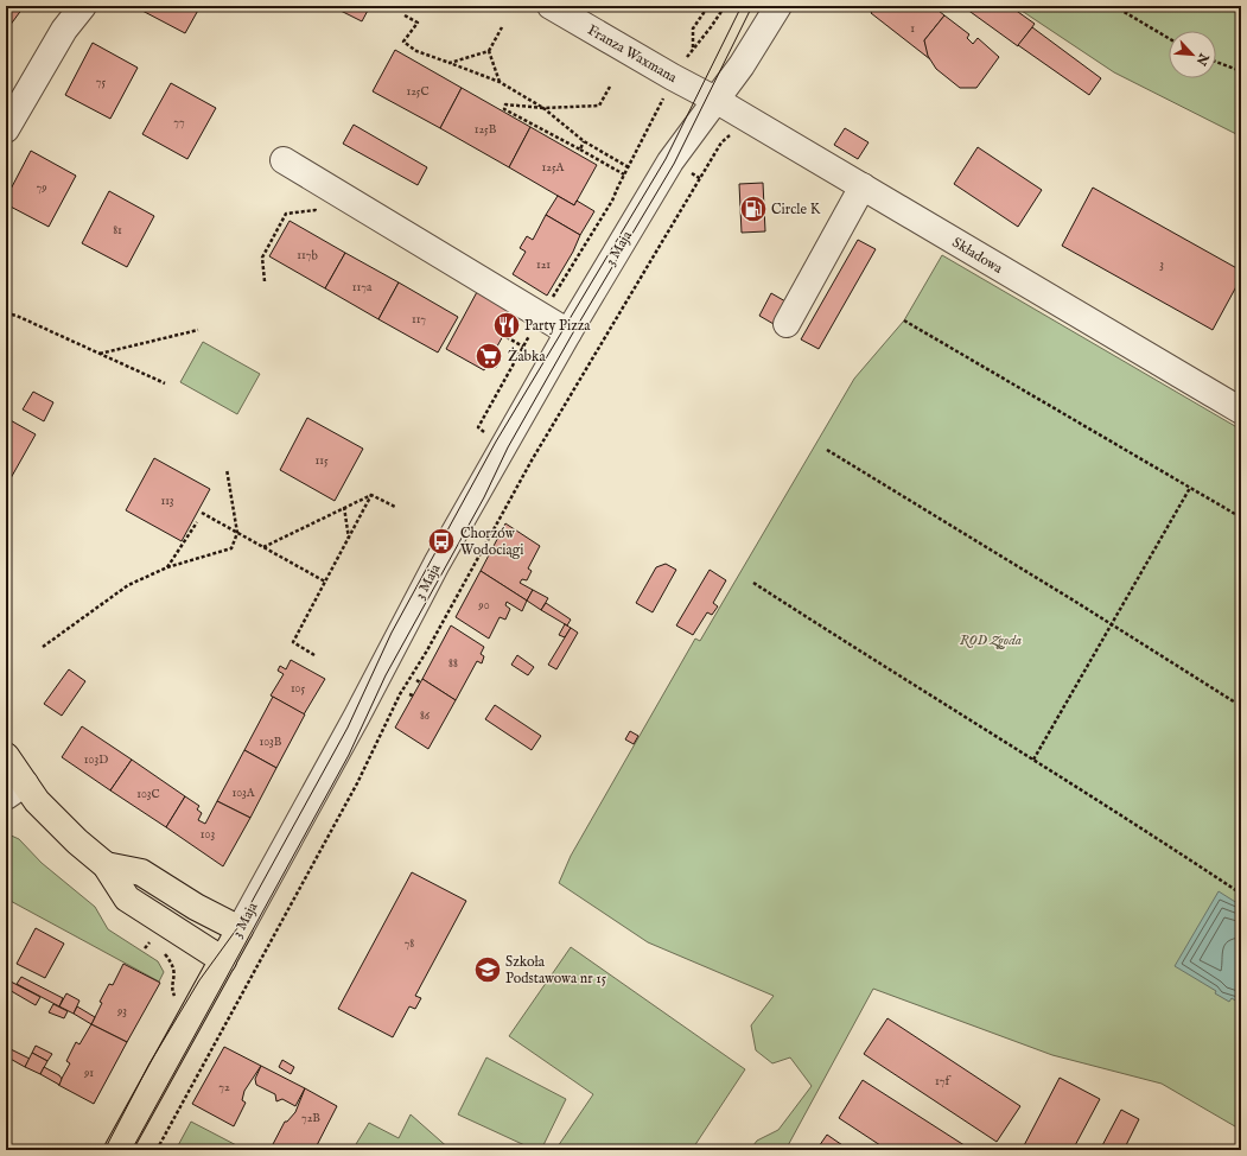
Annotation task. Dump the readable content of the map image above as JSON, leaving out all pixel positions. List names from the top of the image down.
{
  "streets": {
    "main road": ["3 Maja"],
    "street": ["Franza Waxmana", "Składowa"]
  },
  "crossings": [
    ["Franza Waxmana", "3 Maja"],
    ["Franza Waxmana", "Składowa"],
    ["3 Maja", "Składowa"]
  ],
  "parks": ["ROD Zgoda"],
  "places": {
    "fuel station": ["Circle K"],
    "restaurant": ["Party Pizza"],
    "supermarket": ["Żabka"],
    "bus stop": ["Chorzów Wodociągi"],
    "school or university": ["Szkoła Podstawowa nr 15"]
  },
  "house_numbers": [
    "1",
    "75",
    "125C",
    "77",
    "125B",
    "125A",
    "79",
    "81",
    "117b",
    "121",
    "3",
    "117a",
    "117",
    "115",
    "113",
    "90",
    "88",
    "105",
    "86",
    "103B",
    "103D",
    "103A",
    "103C",
    "103",
    "78",
    "93",
    "91",
    "17f",
    "72",
    "72B"
  ],
  "north": "bottom right"
}
